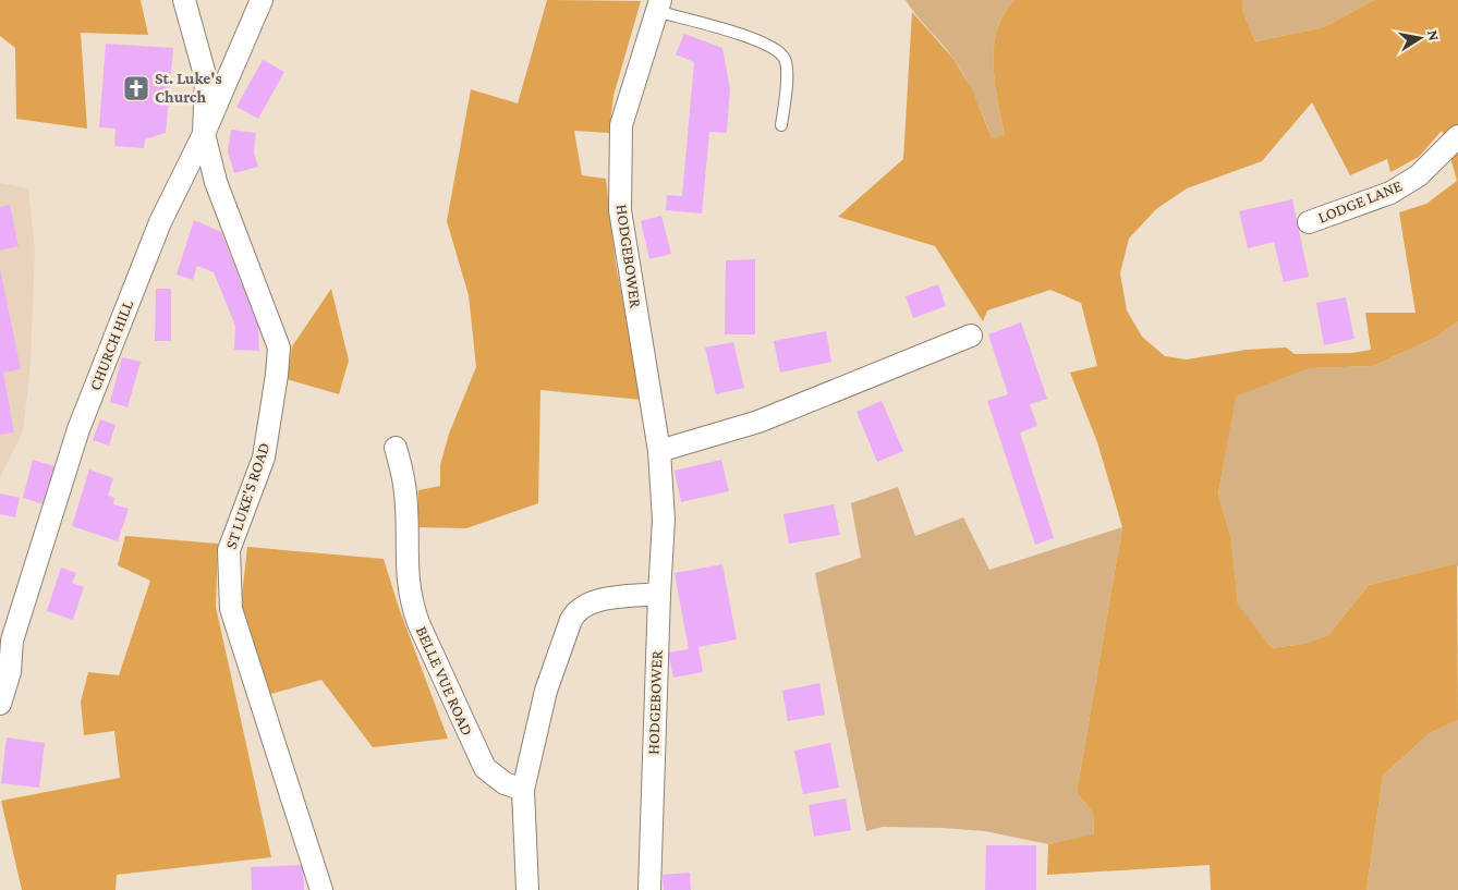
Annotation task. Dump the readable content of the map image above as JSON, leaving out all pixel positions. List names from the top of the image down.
{
  "streets": {
    "street": [
      "LODGE LANE",
      "HODGEBOWER",
      "CHURCH HILL",
      "ST LUKE'S ROAD",
      "BELLE VUE ROAD"
    ]
  },
  "crossings": [
    ["CHURCH HILL", "ST LUKE'S ROAD"]
  ],
  "places": {
    "church": ["St. Luke's Church"]
  },
  "north": "right"
}
